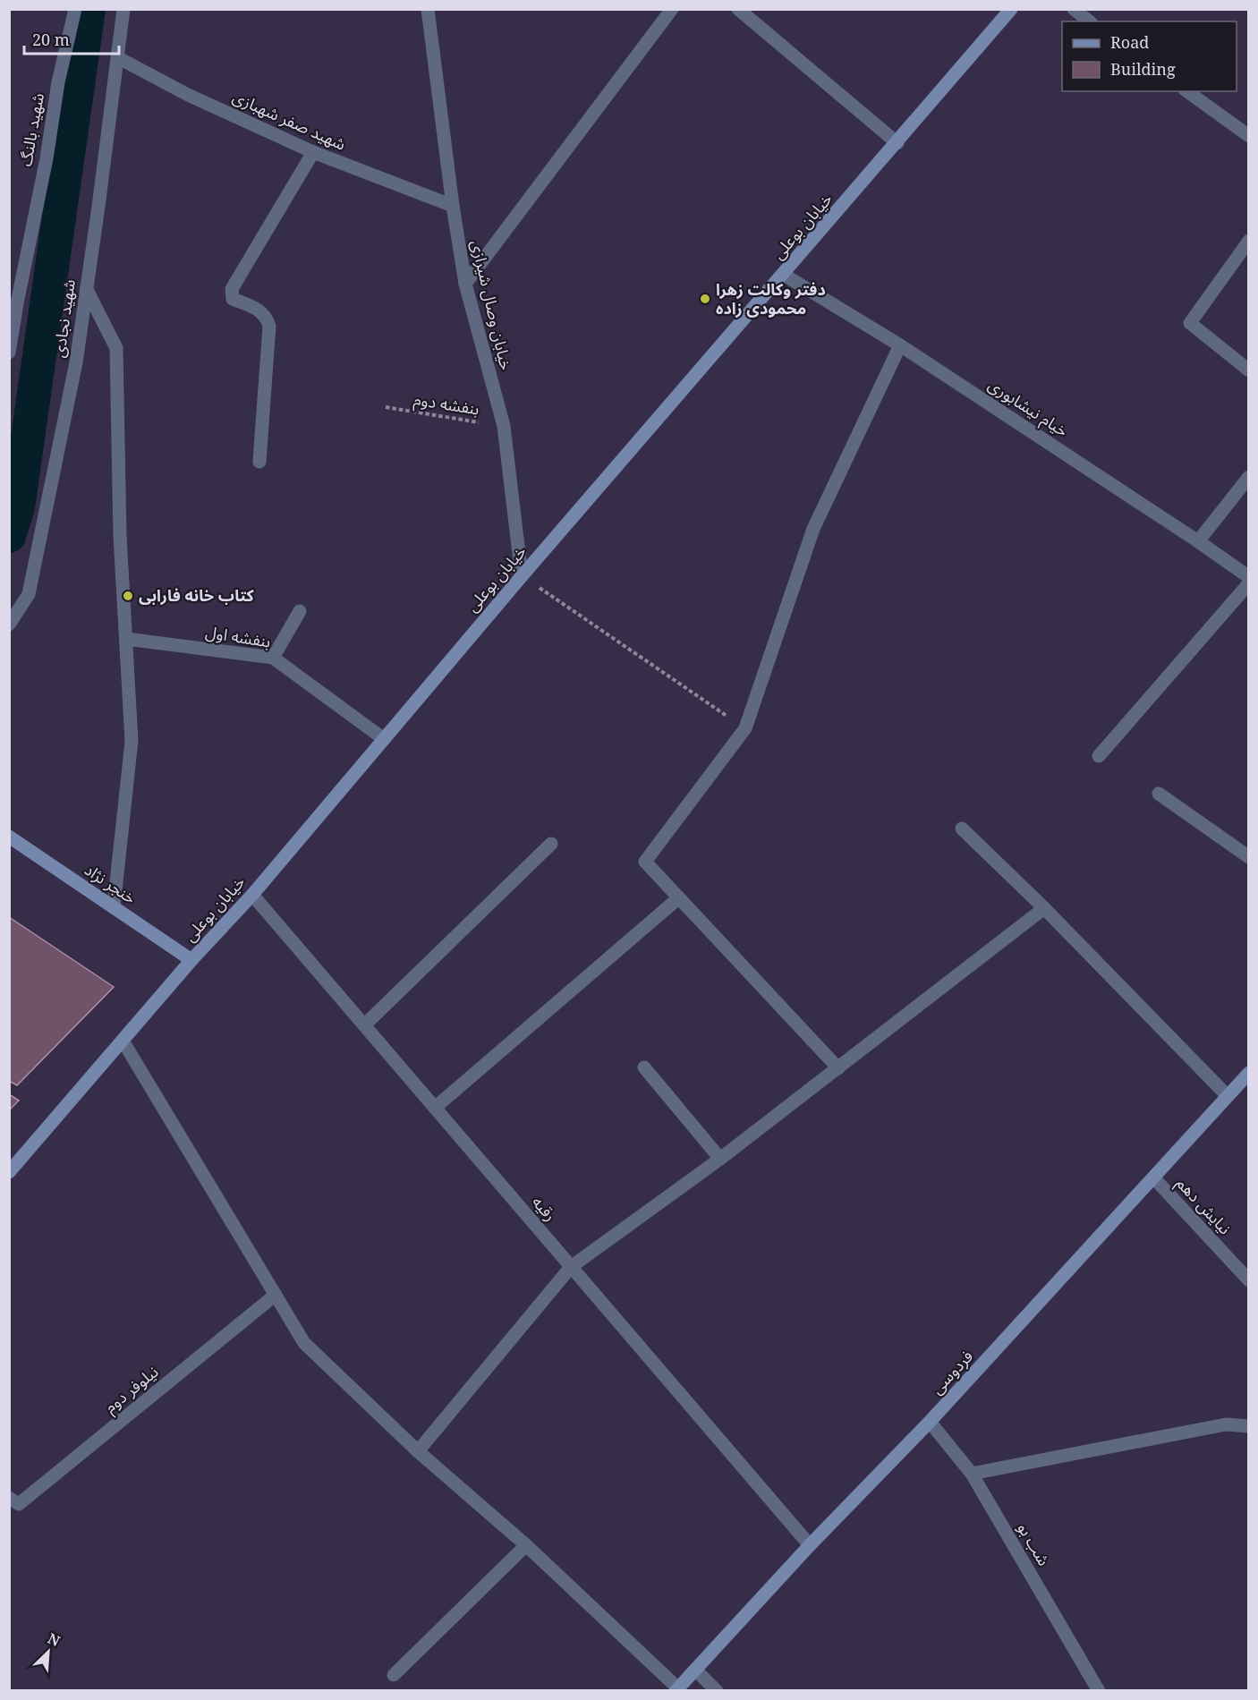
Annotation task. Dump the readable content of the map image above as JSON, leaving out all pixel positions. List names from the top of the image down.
{
  "streets": {
    "main road": ["خیابان بوعلی", "خنجر نژاد", "فردوسی"],
    "street": [
      "شهید صفر شهبازی",
      "شهيد بالنگ",
      "خیابان وصال شیرازی",
      "شهید نجادی",
      "خیام نیشابوری",
      "بنفشه اول",
      "نیایش دهم",
      "رقیه",
      "نیلوفر دوم",
      "شب بو"
    ],
    "path": ["بنفشه دوم"]
  },
  "crossings": [
    ["شهید صفر شهبازی", "خیابان وصال شیرازی"],
    ["شهید صفر شهبازی", "شهید نجادی"],
    ["خیابان بوعلی", "خیابان وصال شیرازی"],
    ["خیابان بوعلی", "خیام نیشابوری"],
    ["خیابان بوعلی", "بنفشه اول"],
    ["خیابان بوعلی", "خنجر نژاد"],
    ["خیابان بوعلی", "رقیه"],
    ["خیابان وصال شیرازی", "بنفشه دوم"],
    ["نیایش دهم", "فردوسی"],
    ["رقیه", "فردوسی"],
    ["فردوسی", "شب بو"]
  ],
  "places": ["دفتر وکالت زهرا محمودی زاده", "کتاب خانه فارابی"],
  "legend": ["Road", "Building"],
  "scale_bar": "20 m",
  "north": "top right"
}
